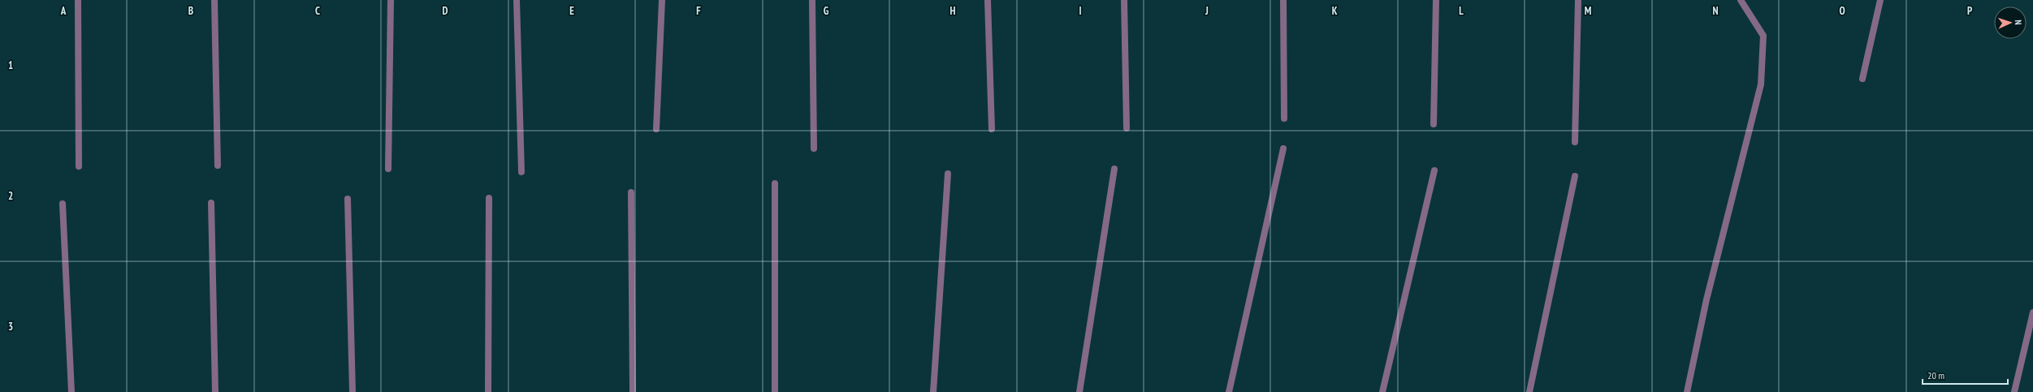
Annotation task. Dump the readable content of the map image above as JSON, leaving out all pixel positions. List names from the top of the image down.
{
  "scale_bar": "20 m",
  "north": "right",
  "grid": {
    "columns": [
      "A",
      "B",
      "C",
      "D",
      "E",
      "F",
      "G",
      "H",
      "I",
      "J",
      "K",
      "L",
      "M",
      "N",
      "O",
      "P"
    ],
    "rows": ["1", "2", "3"]
  }
}
